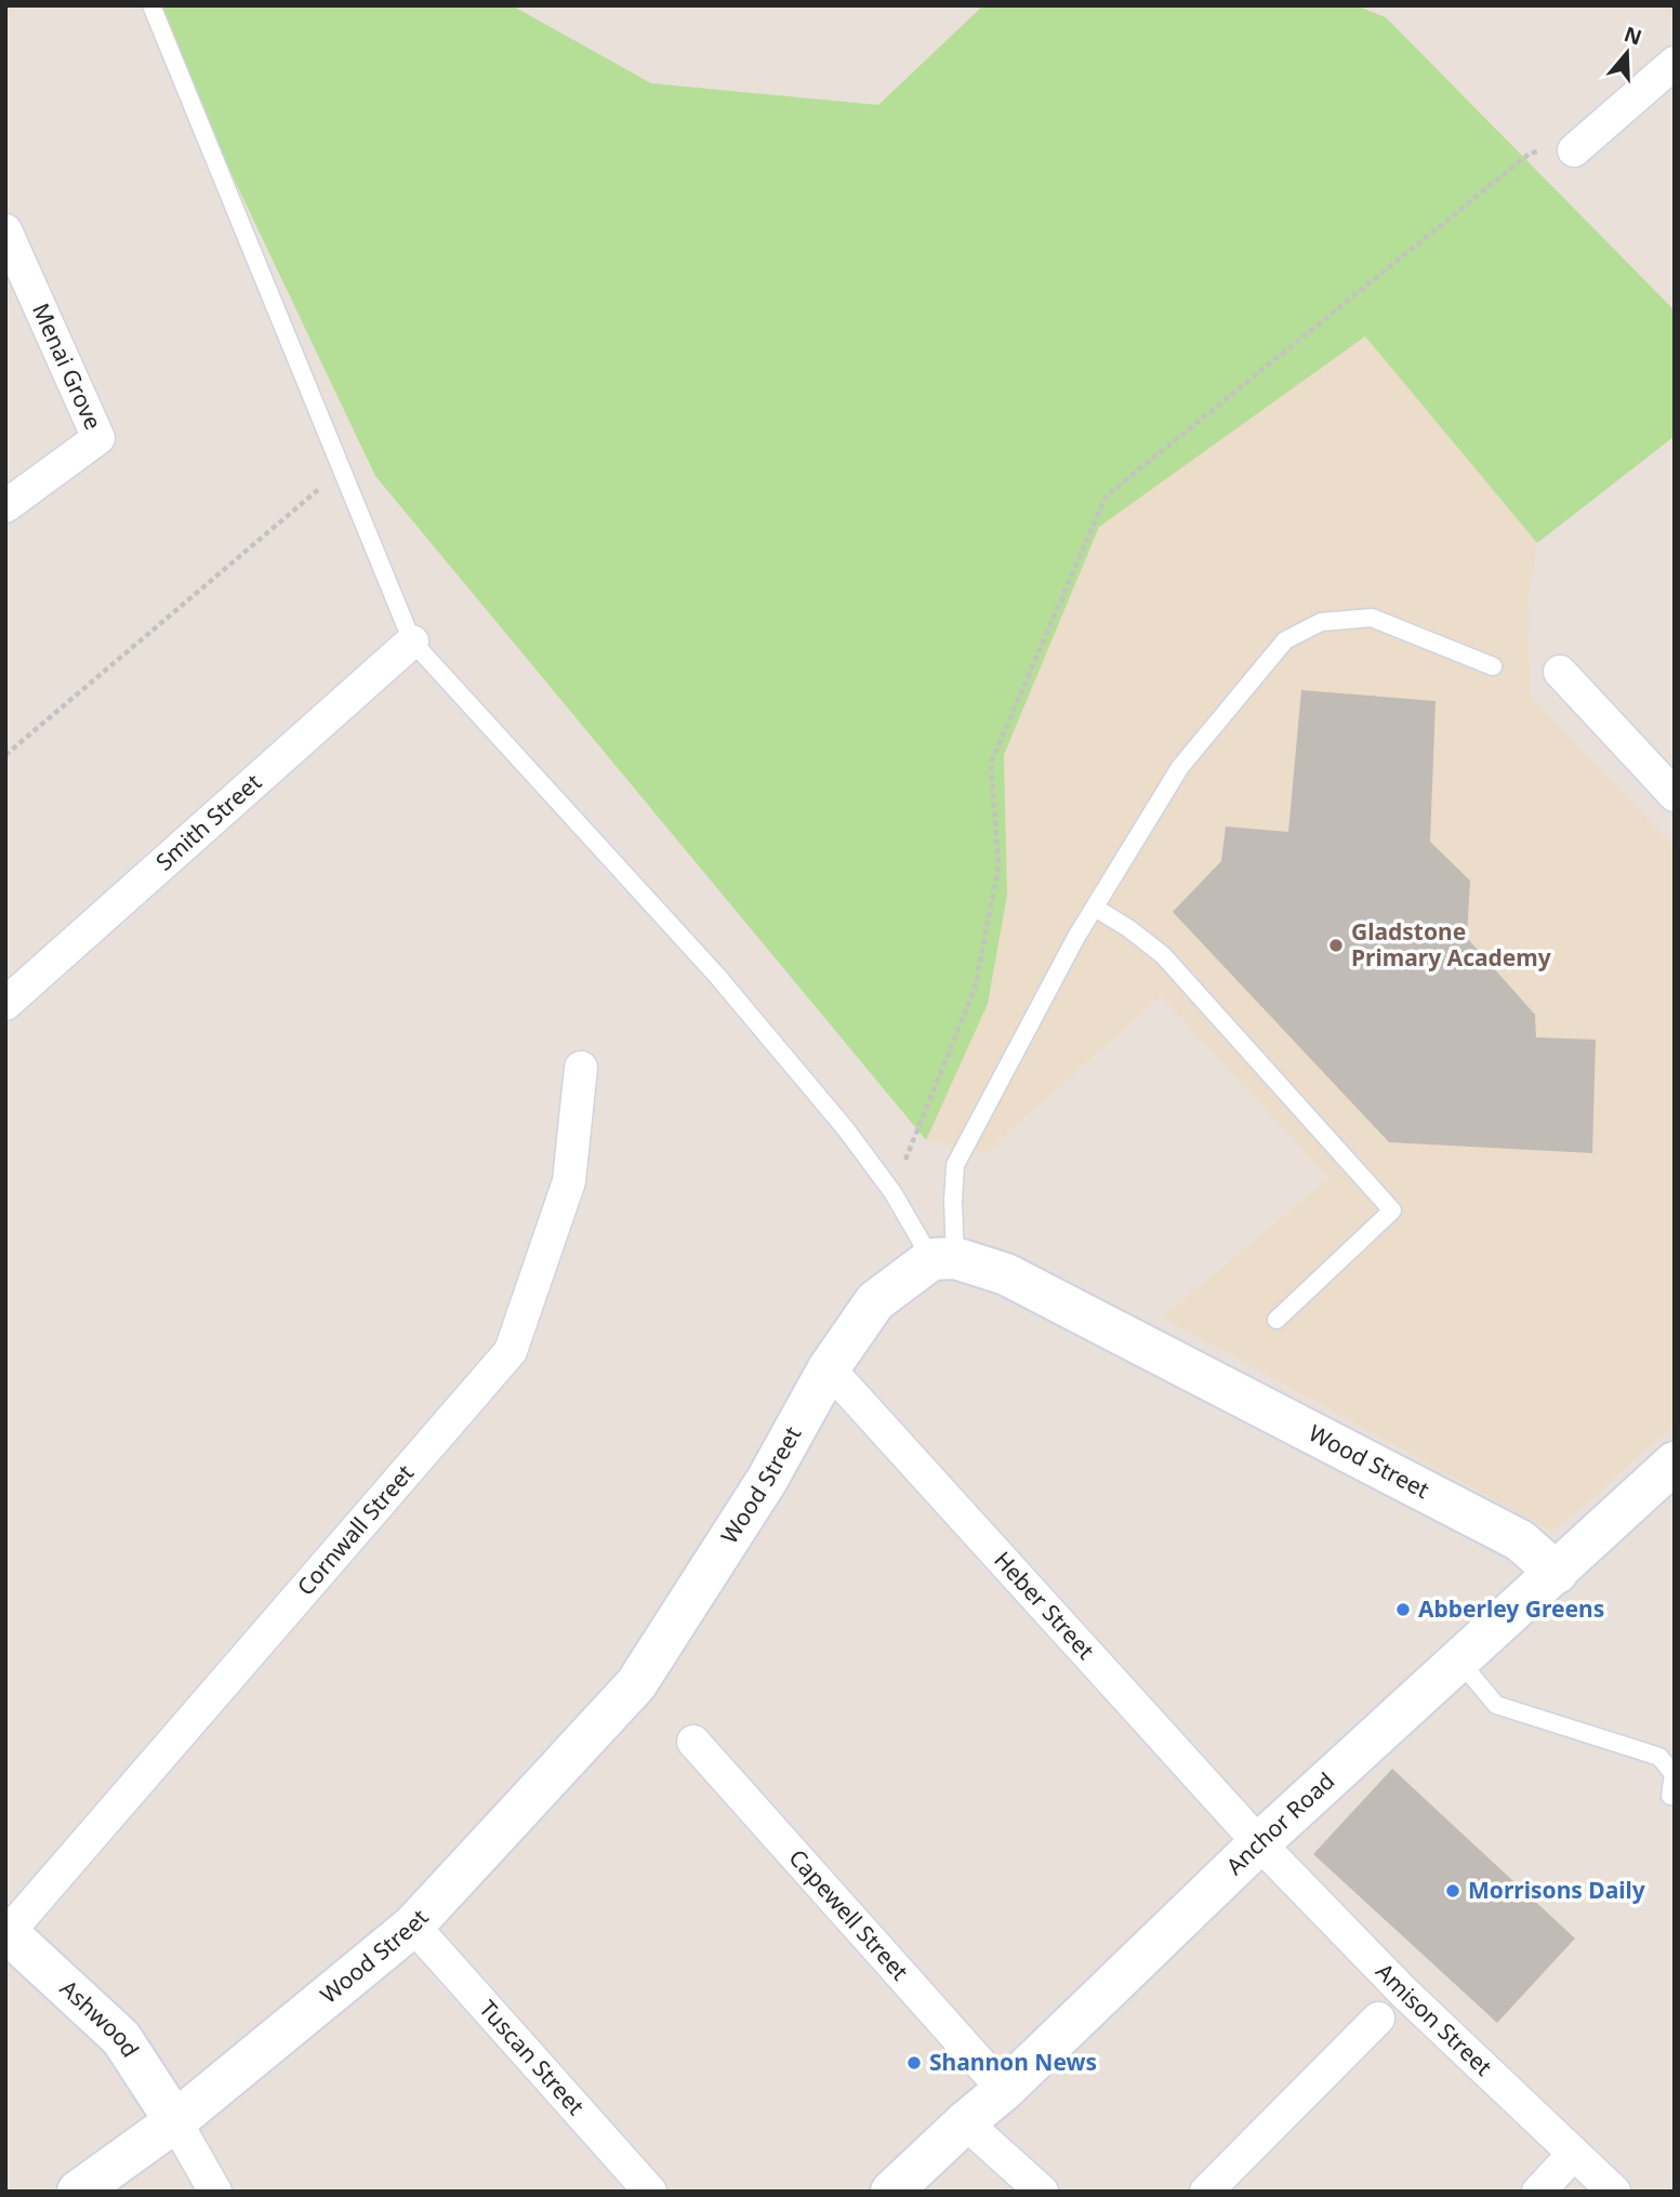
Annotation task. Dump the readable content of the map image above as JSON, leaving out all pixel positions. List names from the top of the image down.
{
  "streets": {
    "street": [
      "Menai Grove",
      "Smith Street",
      "Wood Street",
      "Cornwall Street",
      "Heber Street",
      "Anchor Road",
      "Capewell Street",
      "Amison Street",
      "Ashwood",
      "Tuscan Street"
    ]
  },
  "crossings": [
    ["Wood Street", "Heber Street"],
    ["Wood Street", "Anchor Road"],
    ["Wood Street", "Ashwood"],
    ["Wood Street", "Tuscan Street"],
    ["Cornwall Street", "Ashwood"],
    ["Heber Street", "Anchor Road"],
    ["Heber Street", "Amison Street"],
    ["Anchor Road", "Capewell Street"],
    ["Anchor Road", "Amison Street"]
  ],
  "places": [
    "Gladstone Primary Academy",
    "Abberley Greens",
    "Morrisons Daily",
    "Shannon News"
  ],
  "north": "top"
}
